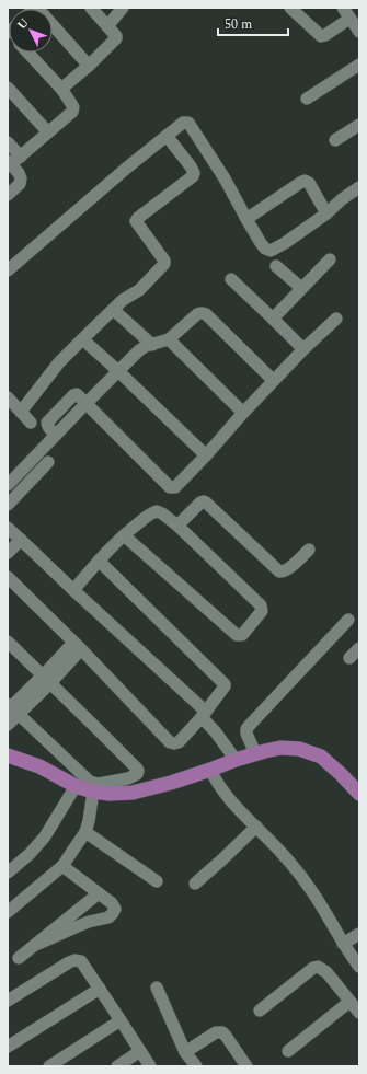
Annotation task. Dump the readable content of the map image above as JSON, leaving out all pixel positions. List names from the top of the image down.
{
  "scale_bar": "50 m",
  "north": "top left"
}
